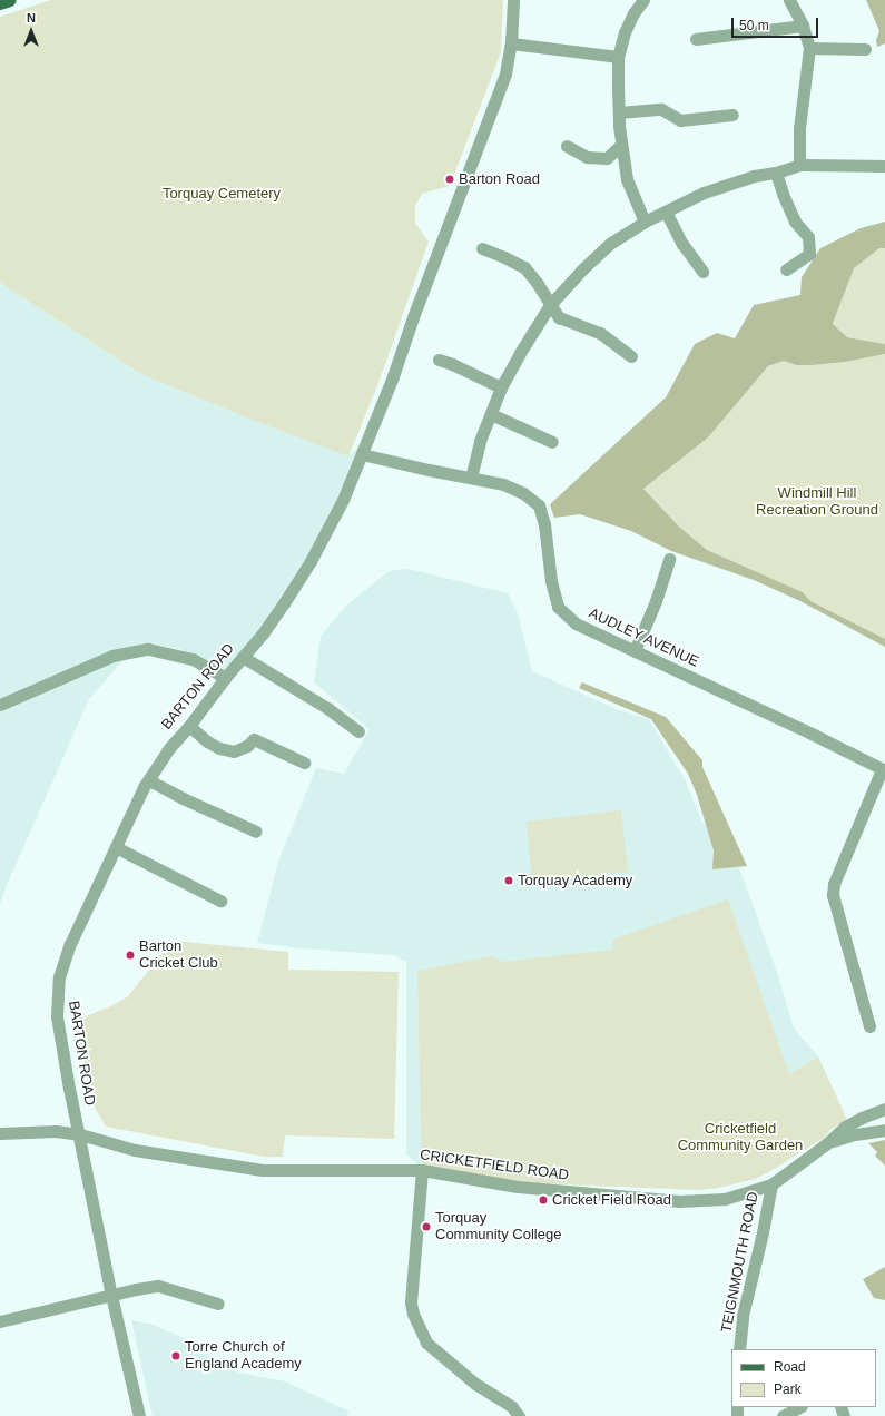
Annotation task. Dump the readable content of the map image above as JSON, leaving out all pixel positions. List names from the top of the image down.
{
  "streets": {
    "street": [
      "AUDLEY AVENUE",
      "BARTON ROAD",
      "CRICKETFIELD ROAD",
      "TEIGNMOUTH ROAD"
    ]
  },
  "crossings": [
    ["AUDLEY AVENUE", "BARTON ROAD"],
    ["BARTON ROAD", "CRICKETFIELD ROAD"],
    ["CRICKETFIELD ROAD", "TEIGNMOUTH ROAD"]
  ],
  "parks": ["Torquay Cemetery", "Windmill Hill Recreation Ground", "Cricketfield Community Garden"],
  "places": [
    "Barton Road",
    "Torquay Academy",
    "Barton Cricket Club",
    "Cricket Field Road",
    "Torquay Community College",
    "Torre Church of England Academy"
  ],
  "legend": ["Road", "Park"],
  "scale_bar": "50 m",
  "north": "top"
}
